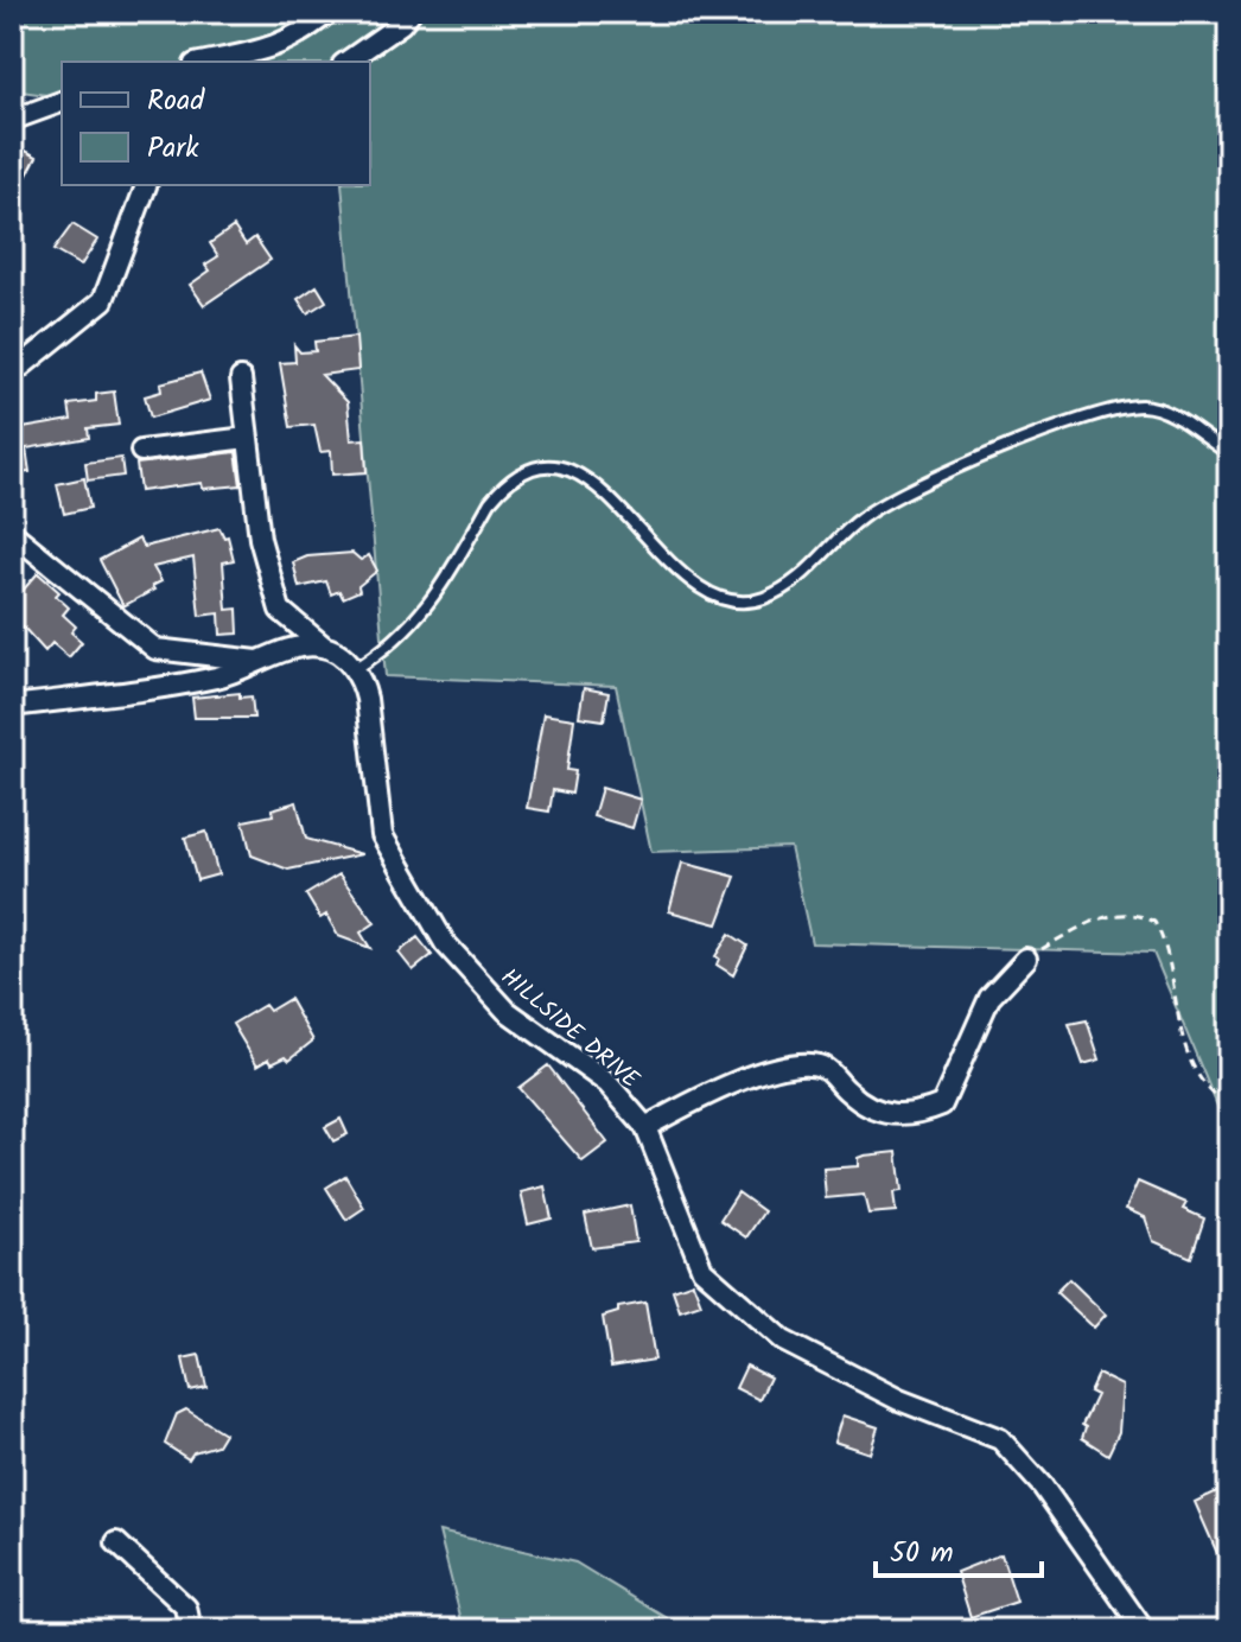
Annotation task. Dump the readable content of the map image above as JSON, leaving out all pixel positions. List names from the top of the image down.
{
  "streets": {
    "street": ["HILLSIDE DRIVE"]
  },
  "legend": ["Road", "Park"],
  "scale_bar": "50 m"
}
